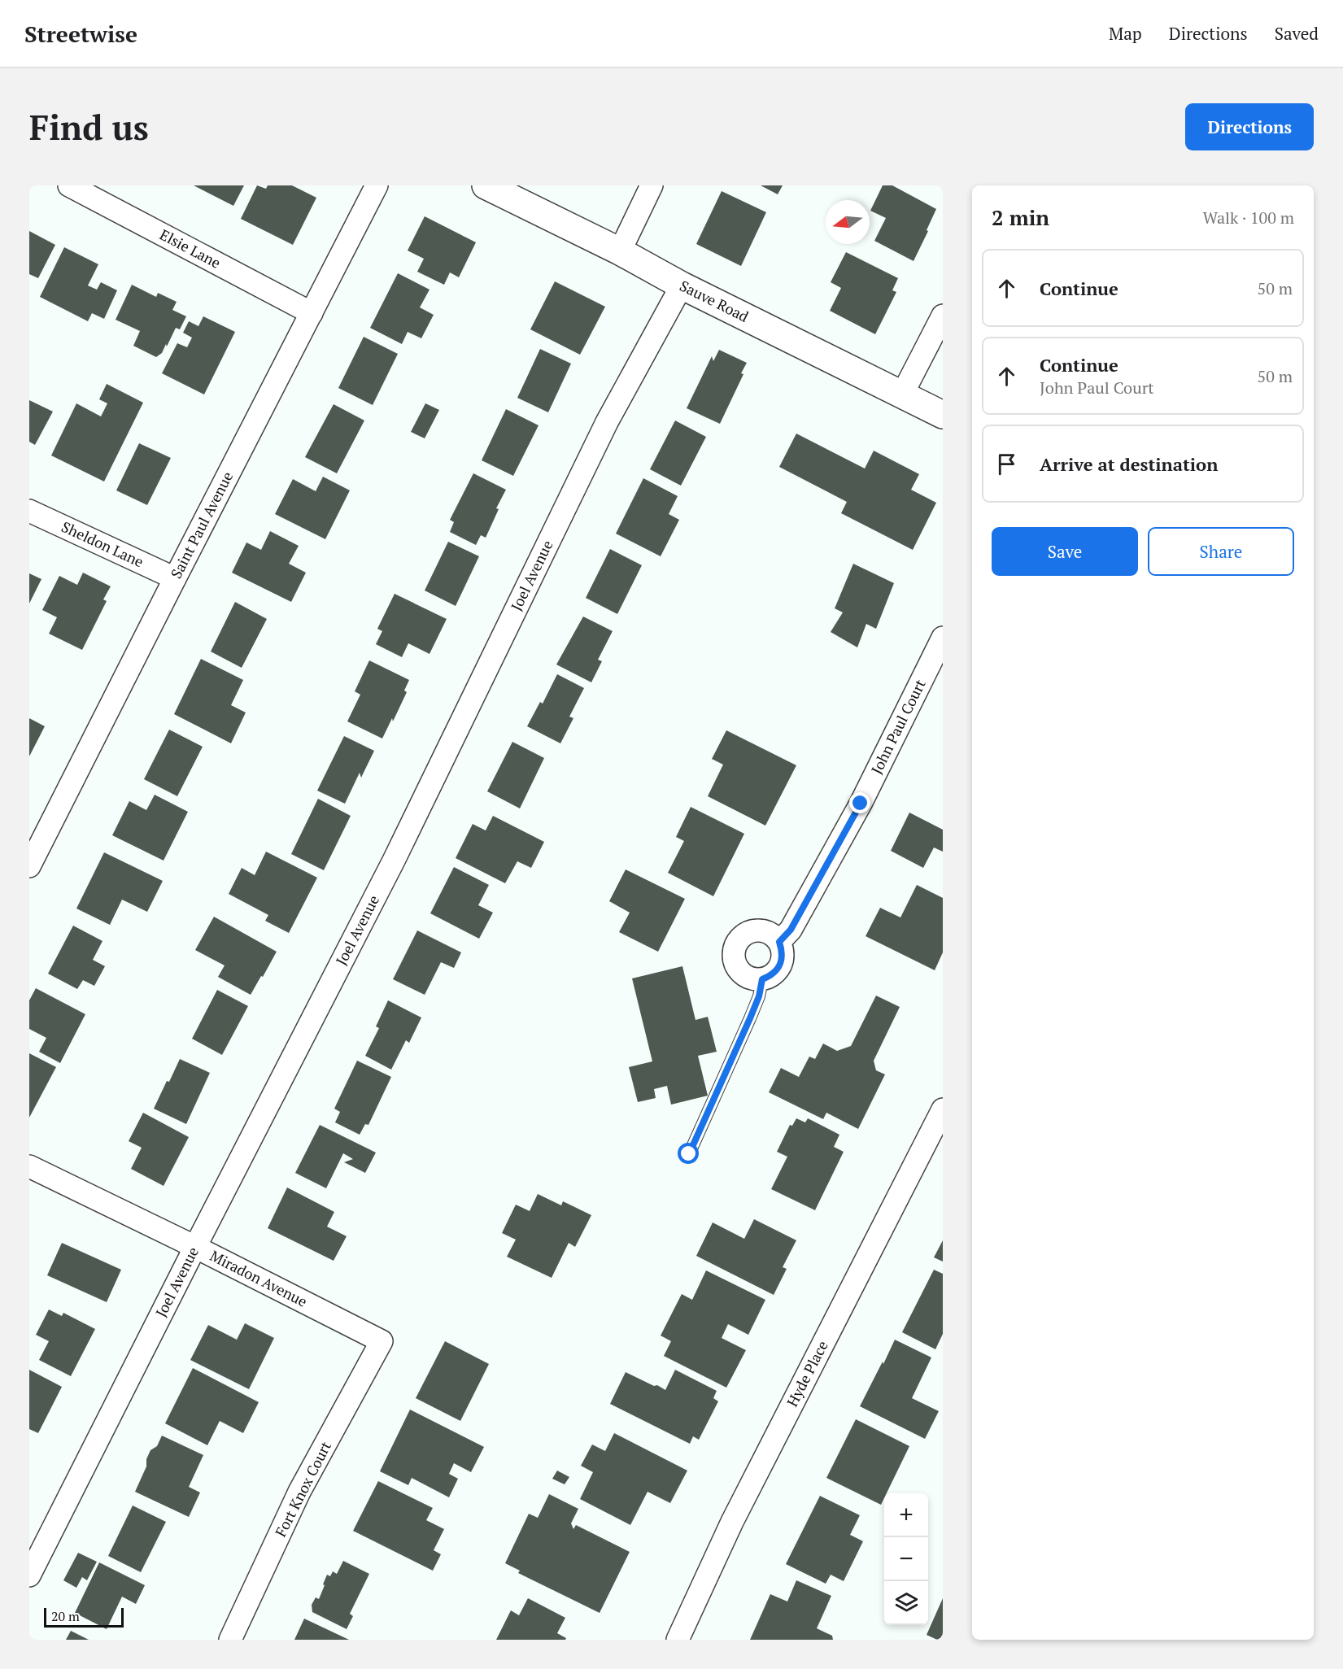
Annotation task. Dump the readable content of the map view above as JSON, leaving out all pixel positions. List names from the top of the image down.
{
  "streets": {
    "street": [
      "Elsie Lane",
      "Sauve Road",
      "Saint Paul Avenue",
      "Sheldon Lane",
      "Joel Avenue",
      "John Paul Court",
      "Miradon Avenue",
      "Hyde Place",
      "Fort Knox Court"
    ]
  },
  "crossings": [
    ["Elsie Lane", "Saint Paul Avenue"],
    ["Sauve Road", "Joel Avenue"],
    ["Saint Paul Avenue", "Sheldon Lane"],
    ["Joel Avenue", "Miradon Avenue"],
    ["Miradon Avenue", "Fort Knox Court"]
  ],
  "scale_bar": "20 m",
  "north": "left",
  "page": {
    "header": "Streetwise",
    "nav": ["Map", "Directions", "Saved"],
    "buttons": [
      "Directions",
      ["Save", "Share"]
    ],
    "title": "Find us",
    "heading": ["2 min", "Walk · 100 m"],
    "list": [
      ["Continue", "50 m"],
      ["Continue", "John Paul Court", "50 m"],
      "Arrive at destination"
    ],
    "map_buttons": ["+", "−"],
    "scale": "20 m"
  }
}
